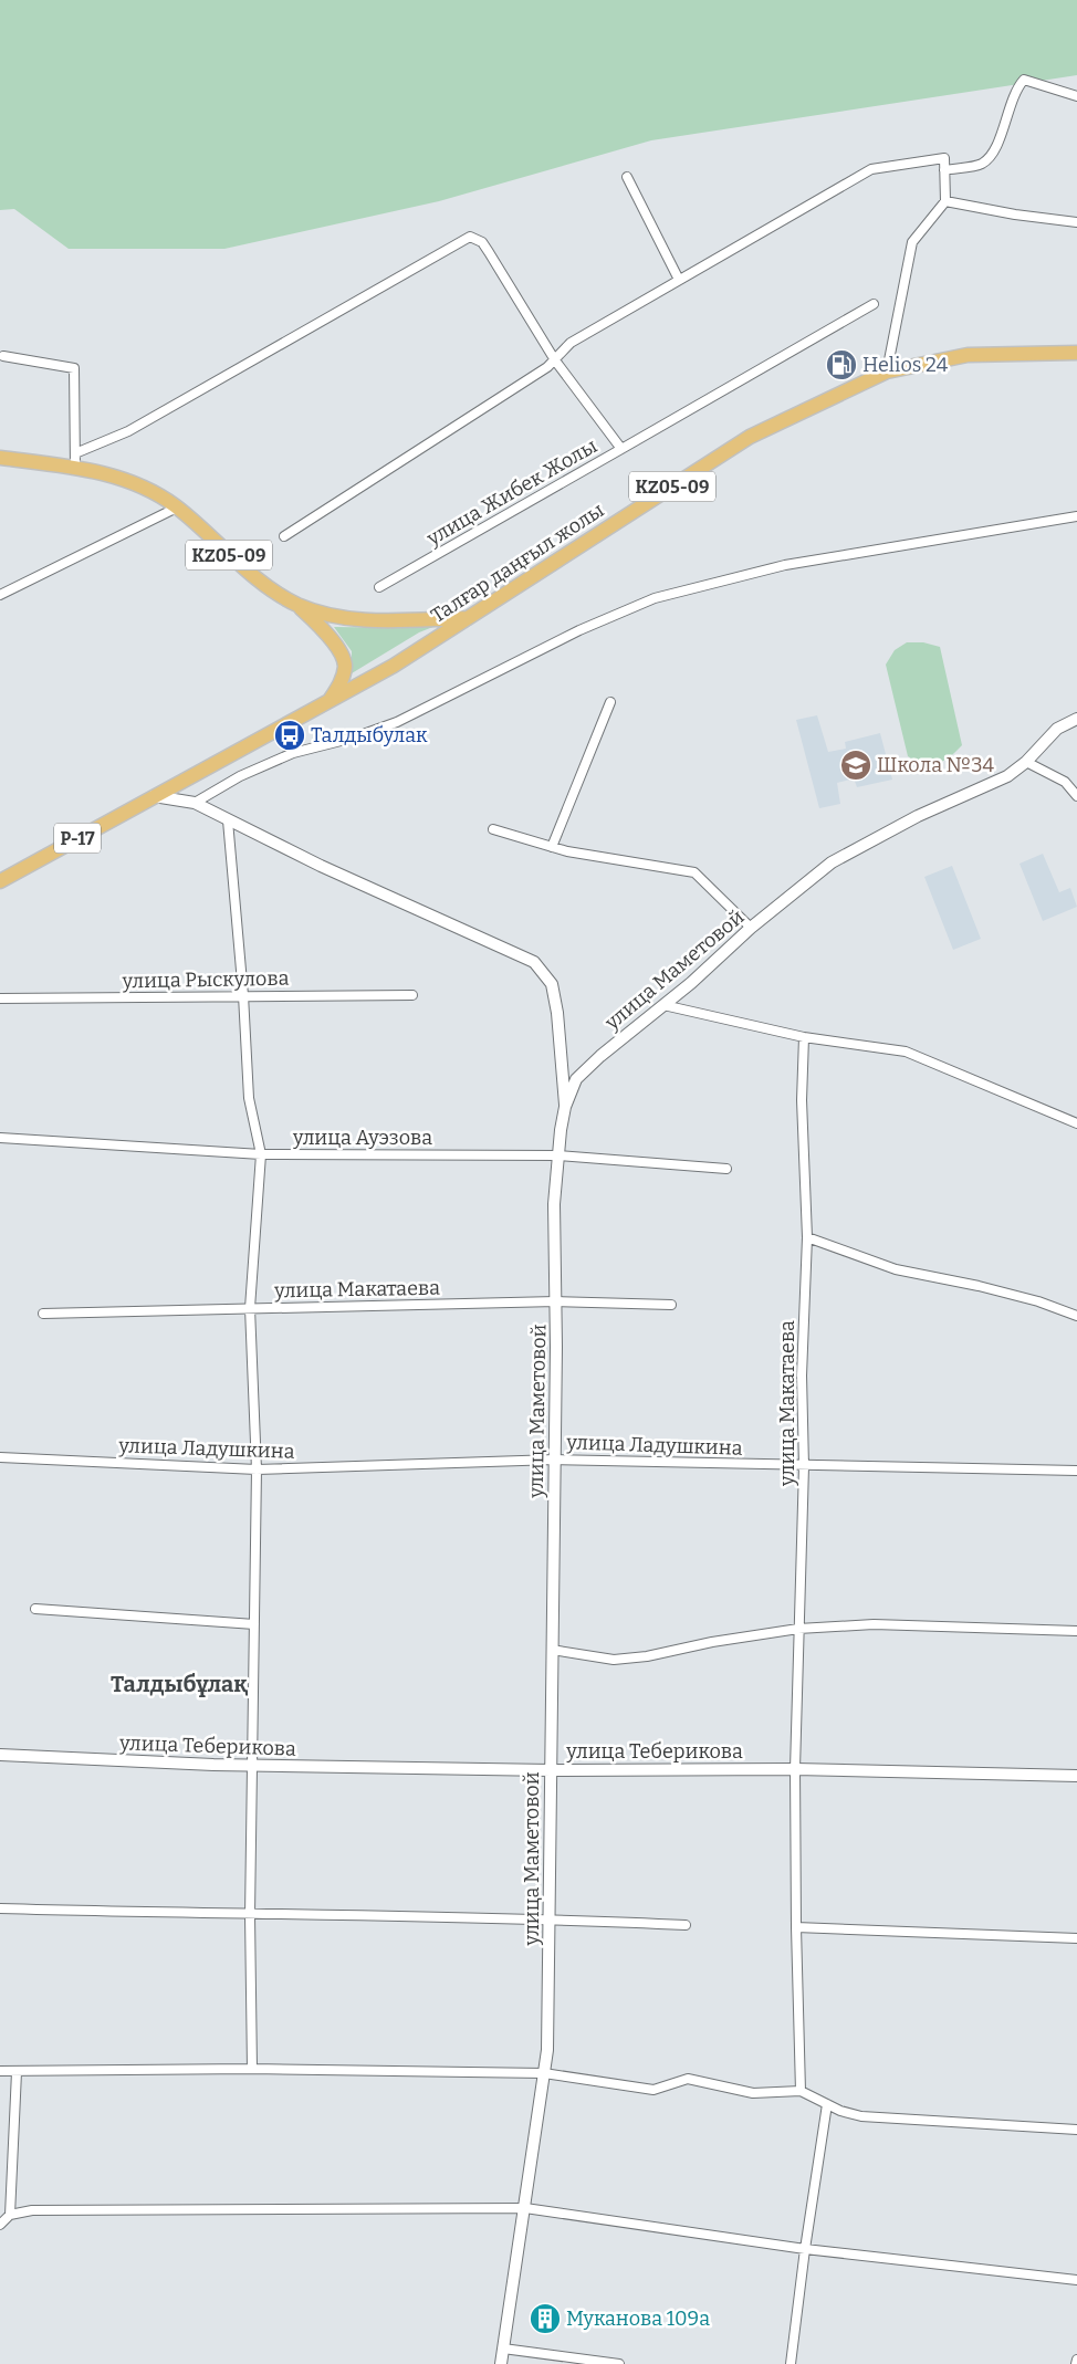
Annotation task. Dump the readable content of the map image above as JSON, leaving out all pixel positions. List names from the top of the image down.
{
  "streets": {
    "main road": ["KZ05-09", "Талғар даңғыл жолы", "P-17"],
    "street": [
      "улица Жибек Жолы",
      "улица Маметовой",
      "улица Рыскулова",
      "улица Ауэзова",
      "улица Макатаева",
      "улица Ладушкина",
      "улица Теберикова"
    ]
  },
  "crossings": [
    ["KZ05-09", "улица Жибек Жолы"],
    ["KZ05-09", "Талғар даңғыл жолы"],
    ["улица Маметовой", "улица Ауэзова"],
    ["улица Маметовой", "улица Макатаева"],
    ["улица Маметовой", "улица Ладушкина"],
    ["улица Маметовой", "улица Теберикова"],
    ["улица Макатаева", "улица Ладушкина"],
    ["улица Макатаева", "улица Теберикова"]
  ],
  "districts": ["Талдыбұлақ"],
  "places": {
    "fuel station": ["Helios 24"],
    "bus stop": ["Талдыбулак"],
    "school or university": ["Школа №34"],
    "building": ["Муканова 109а"]
  }
}
